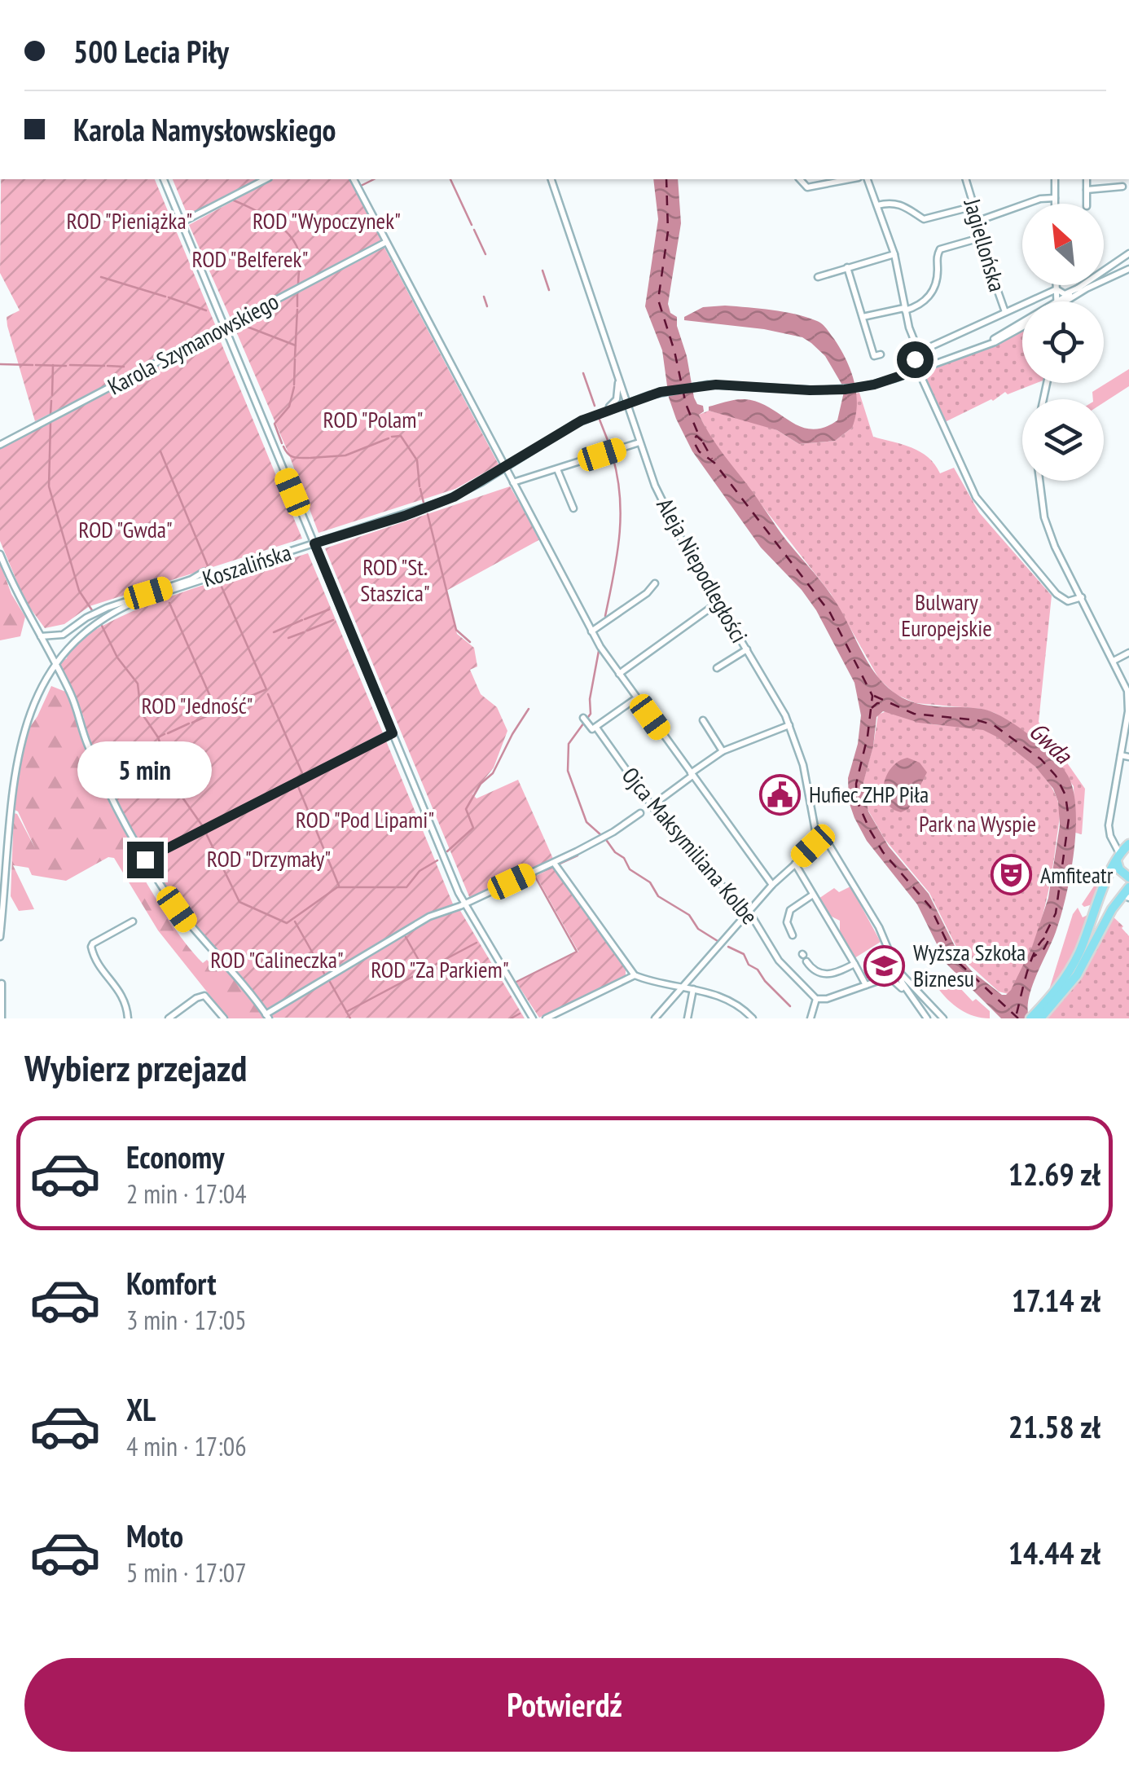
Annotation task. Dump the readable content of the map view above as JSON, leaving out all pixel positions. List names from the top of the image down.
{
  "streets": {
    "street": [
      "Jagiellońska",
      "Karola Szymanowskiego",
      "Koszalińska",
      "Aleja Niepodległości",
      "Ojca Maksymiliana Kolbe"
    ]
  },
  "crossings": [
    ["Koszalińska", "Aleja Niepodległości"]
  ],
  "water": ["Gwda"],
  "parks": [
    "ROD \"Pieniążka\"",
    "ROD \"Wypoczynek\"",
    "ROD \"Belferek\"",
    "ROD \"Polam\"",
    "ROD \"Gwda\"",
    "ROD \"St. Staszica\"",
    "Bulwary Europejskie",
    "ROD \"Jedność\"",
    "ROD \"Pod Lipami\"",
    "Park na Wyspie",
    "ROD \"Drzymały\"",
    "ROD \"Calineczka\"",
    "ROD \"Za Parkiem\""
  ],
  "places": {
    "public building": ["Hufiec ZHP Piła"],
    "theatre": ["Amfiteatr"],
    "school or university": ["Wyższa Szkoła Biznesu"]
  },
  "north": "top left",
  "page": {
    "banner": ["500 Lecia Piły", "Karola Namysłowskiego"],
    "bubble": "5 min",
    "heading": "Wybierz przejazd",
    "list": [
      {
        "name": "Economy",
        "note": "2 min · 17:04",
        "value": "12.69 zł"
      },
      {
        "name": "Komfort",
        "note": "3 min · 17:05",
        "value": "17.14 zł"
      },
      {
        "name": "XL",
        "note": "4 min · 17:06",
        "value": "21.58 zł"
      },
      {
        "name": "Moto",
        "note": "5 min · 17:07",
        "value": "14.44 zł"
      }
    ],
    "buttons": "Potwierdź"
  }
}
